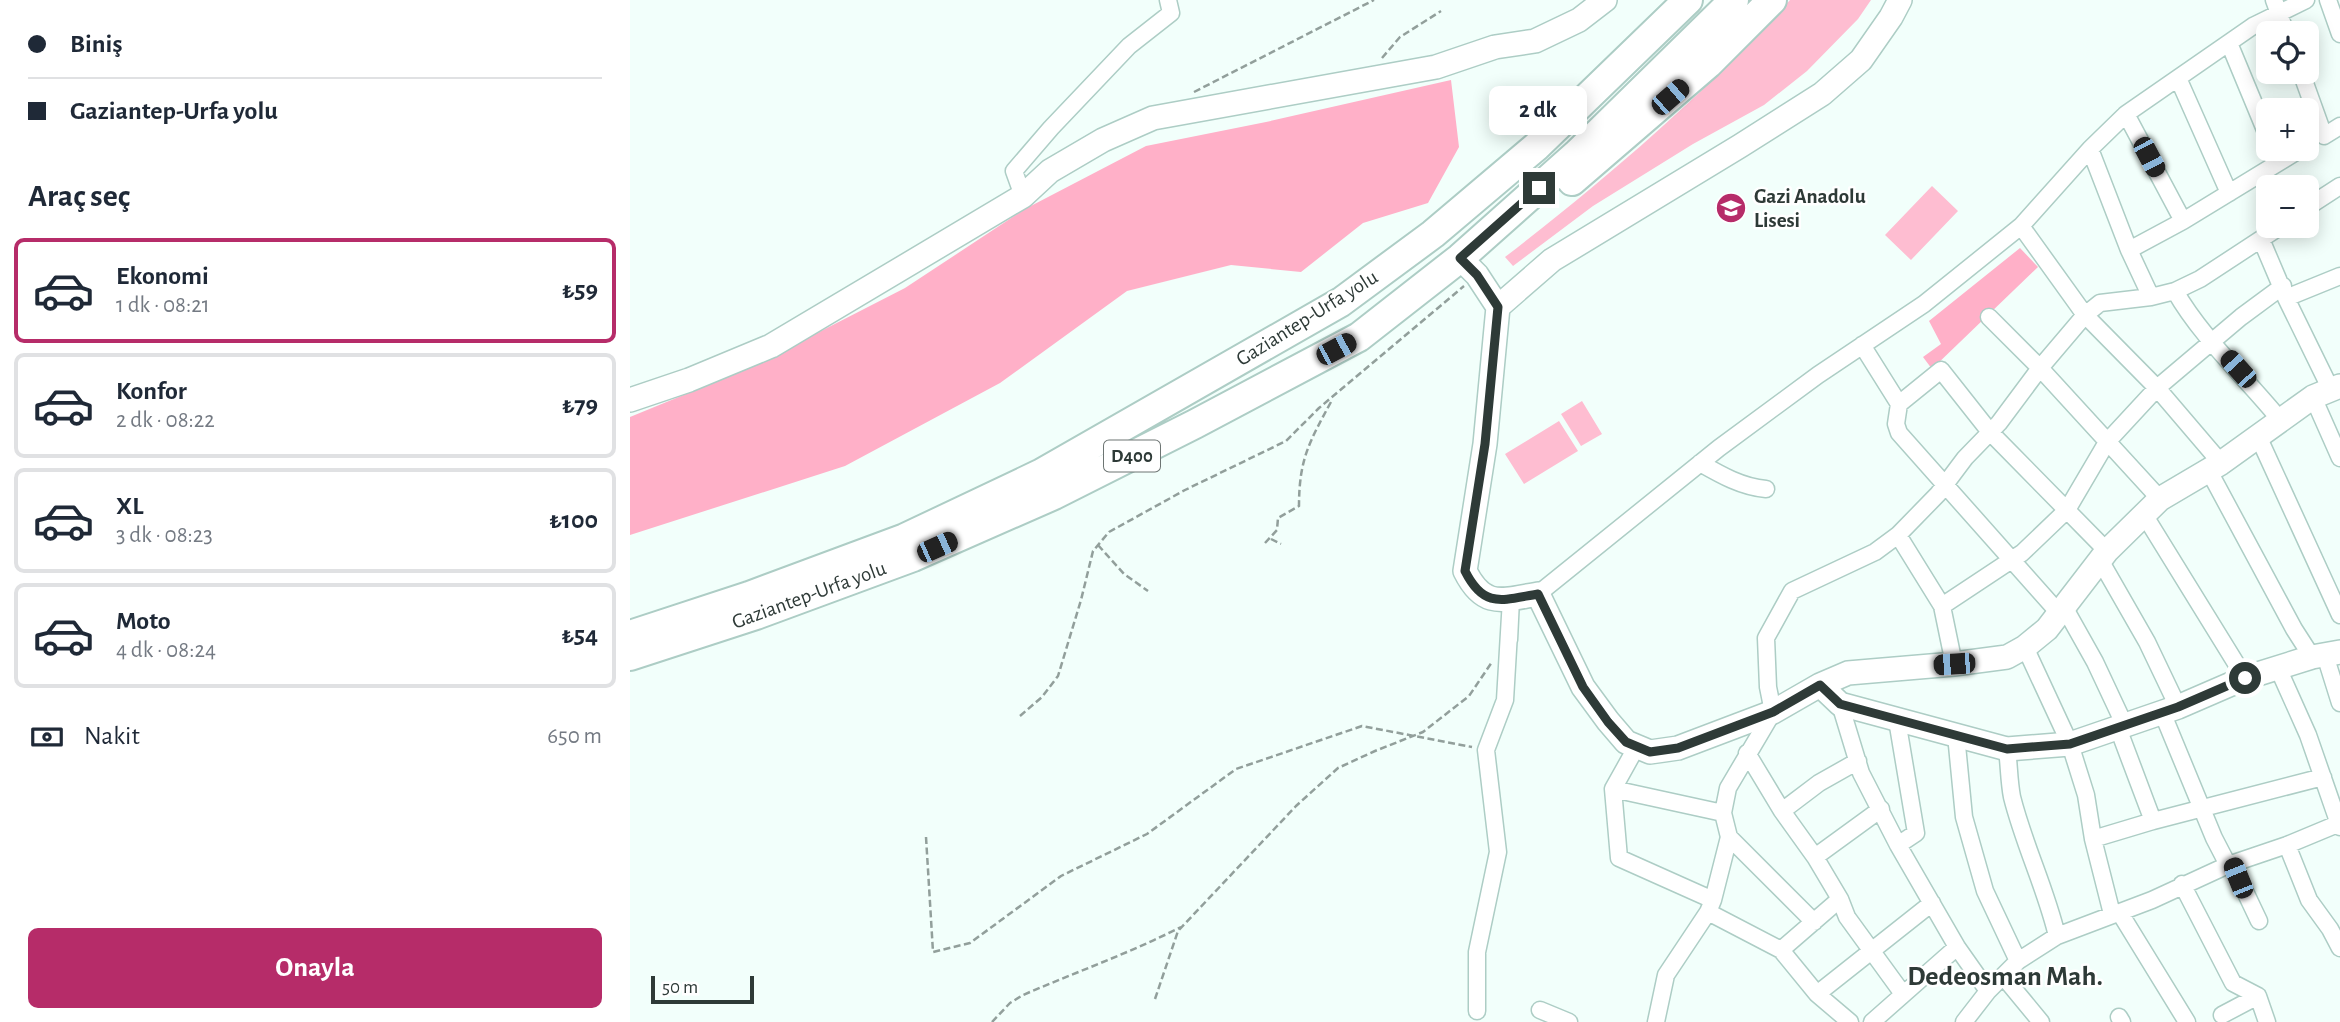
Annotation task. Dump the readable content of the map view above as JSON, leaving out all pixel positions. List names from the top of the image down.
{
  "streets": {
    "highway": ["Gaziantep-Urfa yolu", "D400"]
  },
  "districts": ["Dedeosman Mah."],
  "places": {
    "school or university": ["Gazi Anadolu Lisesi"]
  },
  "scale_bar": "50 m",
  "page": {
    "banner": ["Biniş", "Gaziantep-Urfa yolu"],
    "map_buttons": ["+", "−"],
    "bubble": "2 dk",
    "heading": "Araç seç",
    "list": [
      {
        "name": "Ekonomi",
        "note": "1 dk · 08:21",
        "value": "₺59"
      },
      {
        "name": "Konfor",
        "note": "2 dk · 08:22",
        "value": "₺79"
      },
      {
        "name": "XL",
        "note": "3 dk · 08:23",
        "value": "₺100"
      },
      {
        "name": "Moto",
        "note": "4 dk · 08:24",
        "value": "₺54"
      }
    ],
    "pay": ["Nakit", "650 m"],
    "buttons": "Onayla",
    "scale": "50 m"
  }
}
